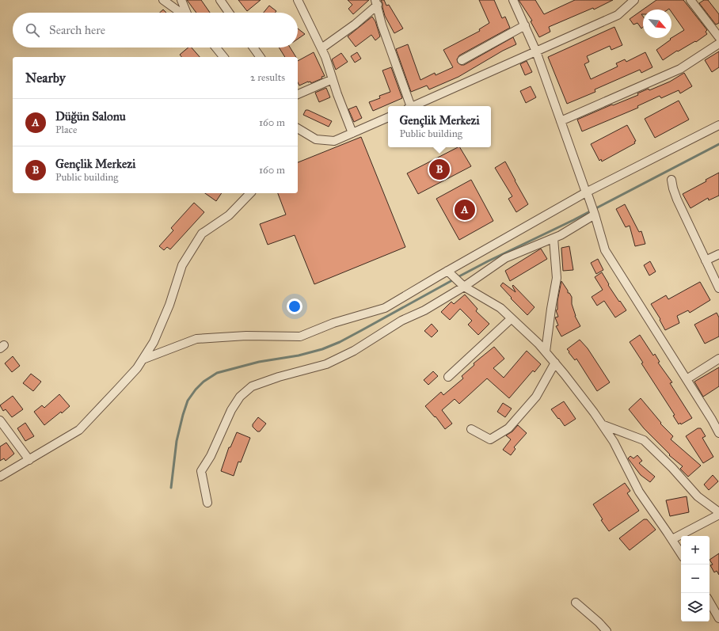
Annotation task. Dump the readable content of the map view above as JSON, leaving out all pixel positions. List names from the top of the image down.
{
  "north": "bottom right",
  "page": {
    "search": "Search here",
    "heading": ["Nearby", "2 results"],
    "list": [
      {
        "mark": "A",
        "name": "Düğün Salonu",
        "note": "Place",
        "value": "160 m"
      },
      {
        "mark": "B",
        "name": "Gençlik Merkezi",
        "note": "Public building",
        "value": "160 m"
      }
    ],
    "popup": ["Gençlik Merkezi", "Public building"],
    "pins": ["B", "A"],
    "map_buttons": ["+", "−"]
  }
}
